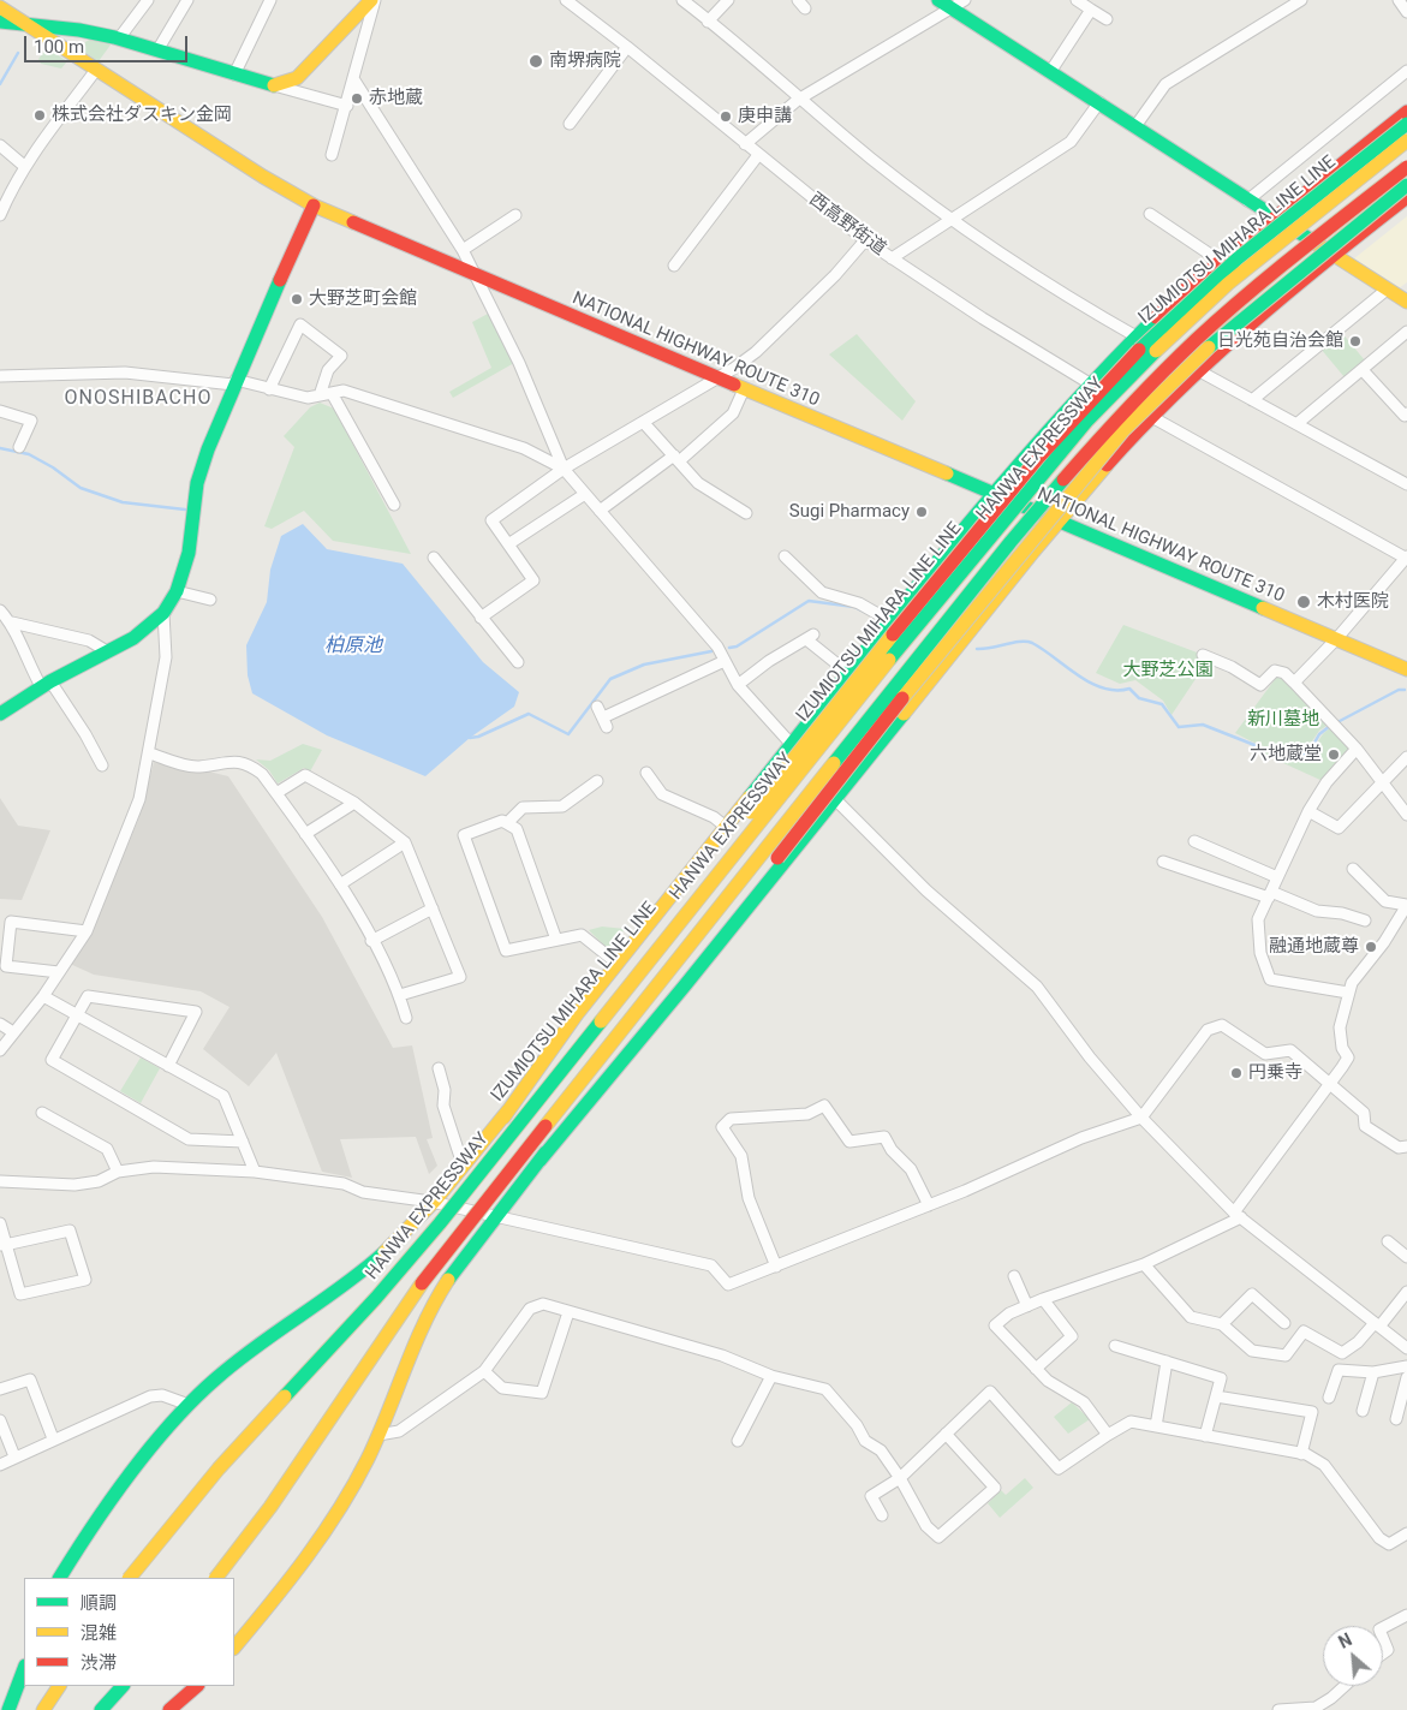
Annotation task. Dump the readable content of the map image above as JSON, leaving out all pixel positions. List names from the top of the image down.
{
  "streets": {
    "main road": ["IZUMIOTSU MIHARA LINE LINE", "NATIONAL HIGHWAY ROUTE 310", "HANWA EXPRESSWAY"],
    "street": ["西高野街道"]
  },
  "districts": ["ONOSHIBACHO"],
  "water": ["柏原池"],
  "parks": ["大野芝公園", "新川墓地"],
  "places": [
    "南堺病院",
    "赤地蔵",
    "株式会社ダスキン金岡",
    "庚申講",
    "大野芝町会館",
    "日光苑自治会館",
    "Sugi Pharmacy",
    "木村医院",
    "六地蔵堂",
    "融通地蔵尊",
    "円乗寺"
  ],
  "legend": ["順調", "混雑", "渋滞"],
  "scale_bar": "100 m",
  "north": "top left"
}
